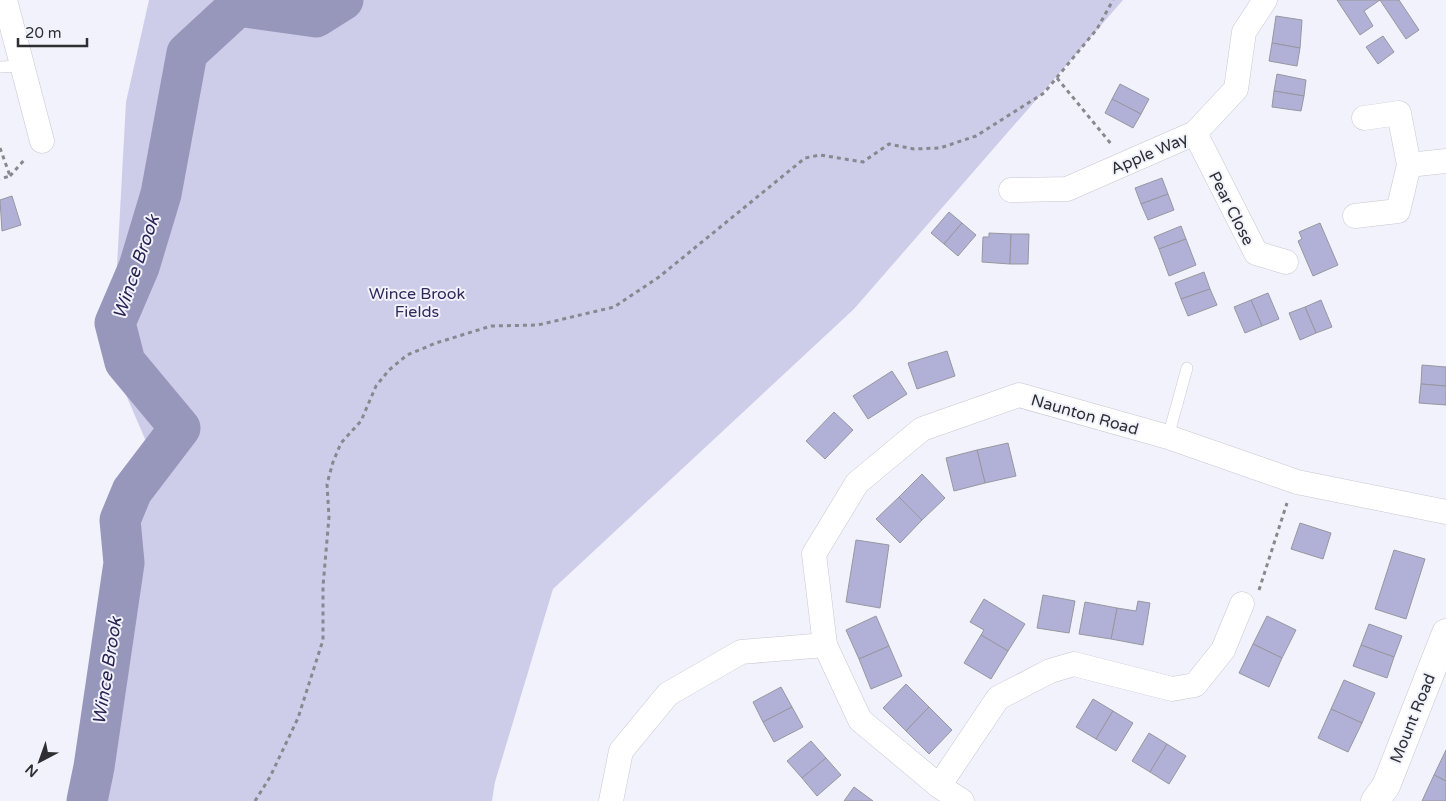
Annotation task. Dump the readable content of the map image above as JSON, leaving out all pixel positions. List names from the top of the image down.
{
  "streets": {
    "street": [
      "Apple Way",
      "Pear Close",
      "Naunton Road",
      "Mount Road"
    ]
  },
  "crossings": [
    ["Apple Way", "Pear Close"]
  ],
  "water": ["Wince Brook"],
  "parks": ["Wince Brook Fields"],
  "scale_bar": "20 m",
  "north": "bottom left"
}
